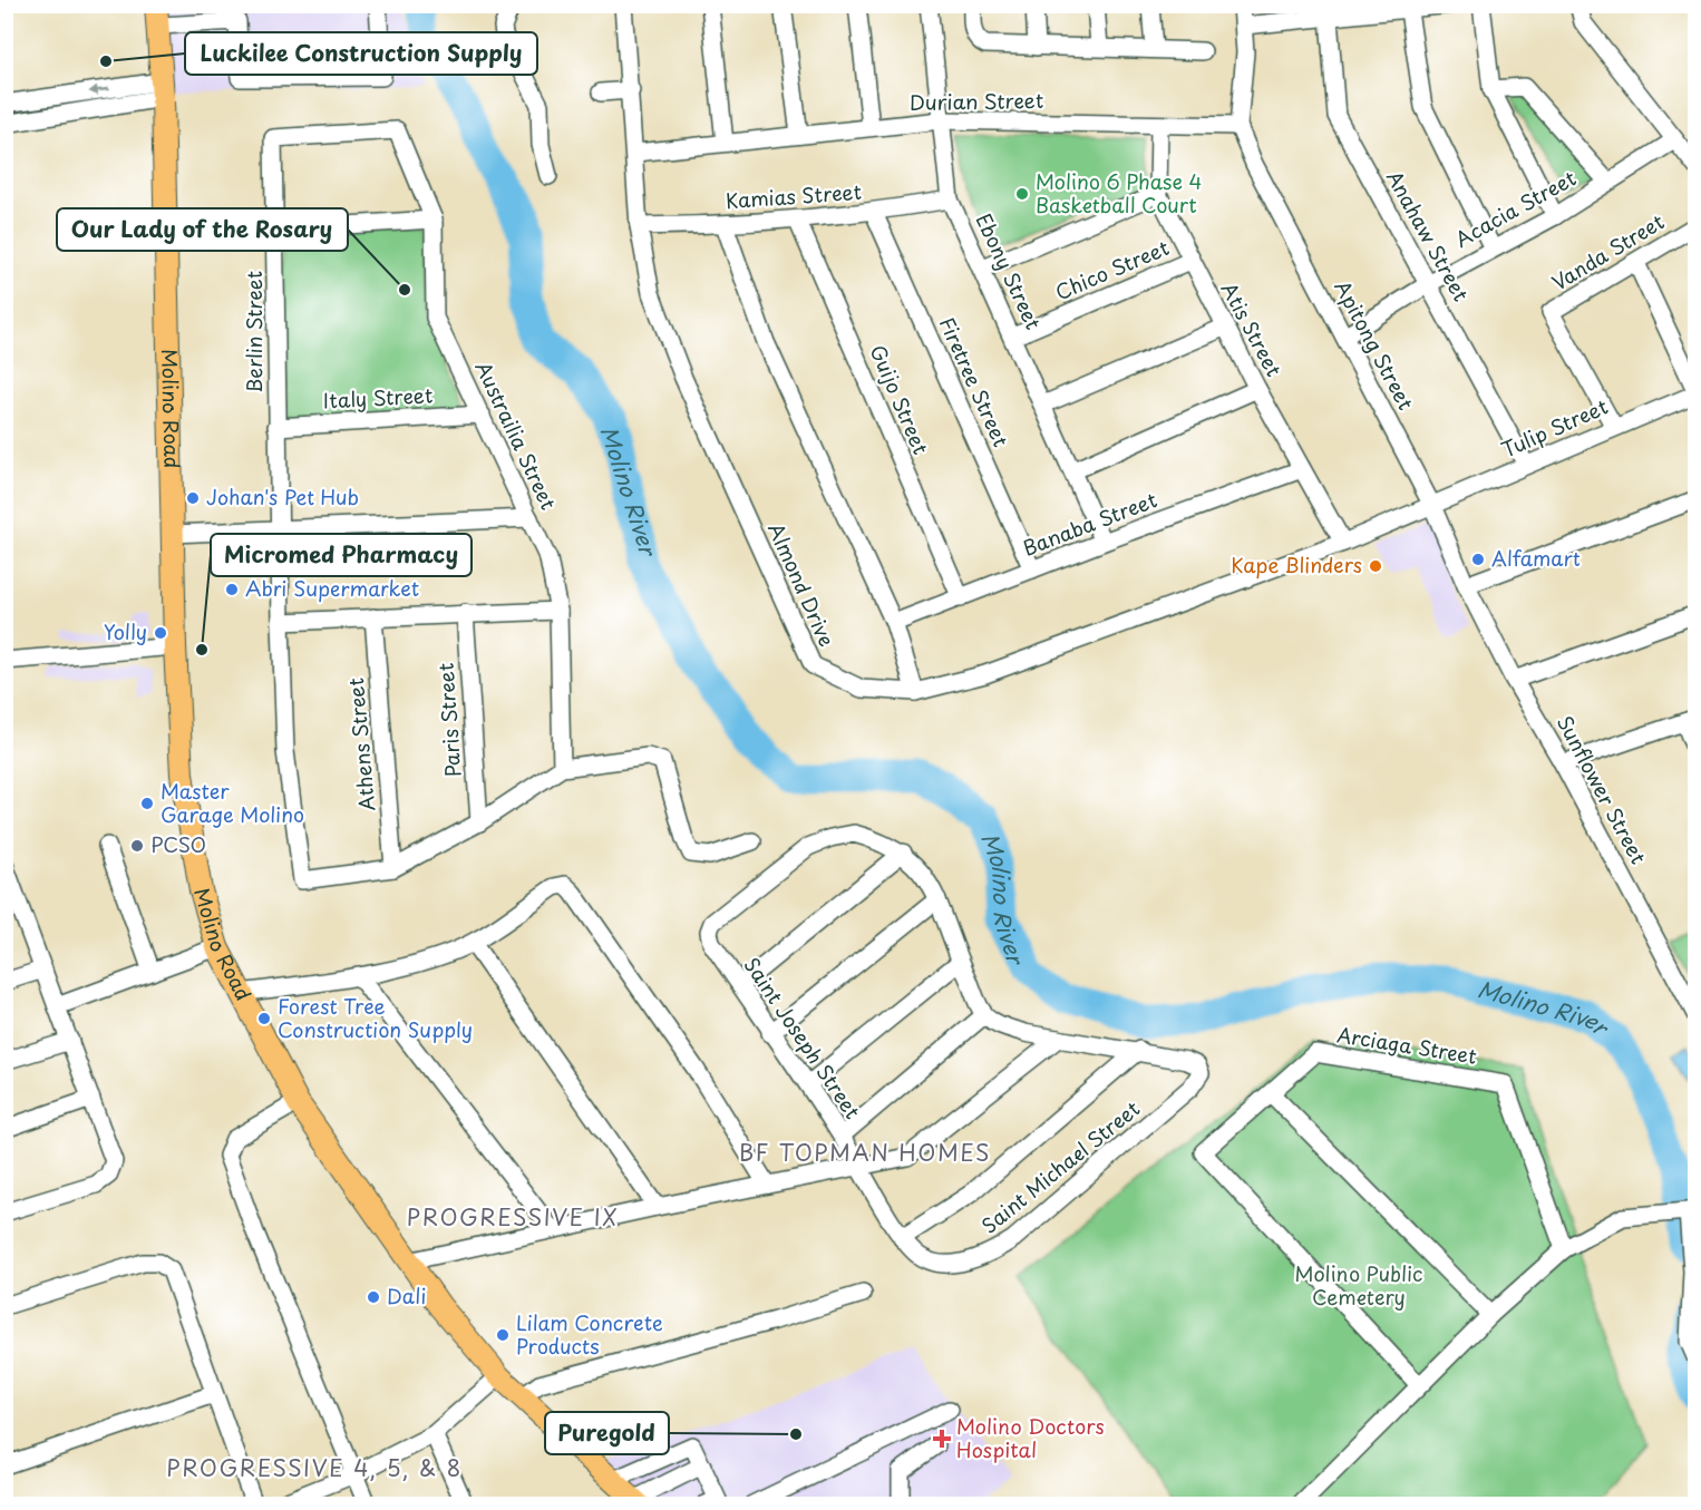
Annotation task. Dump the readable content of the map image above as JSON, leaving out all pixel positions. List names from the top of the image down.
{
  "streets": {
    "main road": ["Molino Road"],
    "street": [
      "Durian Street",
      "Kamias Street",
      "Acacia Street",
      "Anahaw Street",
      "Vanda Street",
      "Chico Street",
      "Ebony Street",
      "Atis Street",
      "Berlin Street",
      "Apitong Street",
      "Firetree Street",
      "Italy Street",
      "Guijo Street",
      "Tulip Street",
      "Austrailia Street",
      "Banaba Street",
      "Almond Drive",
      "Paris Street",
      "Athens Street",
      "Sunflower Street",
      "Saint Joseph Street",
      "Arciaga Street",
      "Saint Michael Street"
    ]
  },
  "crossings": [
    ["Durian Street", "Ebony Street"],
    ["Durian Street", "Atis Street"],
    ["Durian Street", "Apitong Street"],
    ["Durian Street", "Almond Drive"],
    ["Kamias Street", "Ebony Street"],
    ["Kamias Street", "Firetree Street"],
    ["Kamias Street", "Guijo Street"],
    ["Kamias Street", "Almond Drive"],
    ["Acacia Street", "Anahaw Street"],
    ["Acacia Street", "Apitong Street"],
    ["Anahaw Street", "Tulip Street"],
    ["Vanda Street", "Tulip Street"],
    ["Chico Street", "Ebony Street"],
    ["Chico Street", "Atis Street"],
    ["Ebony Street", "Banaba Street"],
    ["Atis Street", "Banaba Street"],
    ["Atis Street", "Almond Drive"],
    ["Berlin Street", "Italy Street"],
    ["Berlin Street", "Austrailia Street"],
    ["Berlin Street", "Athens Street"],
    ["Apitong Street", "Tulip Street"],
    ["Apitong Street", "Almond Drive"],
    ["Apitong Street", "Sunflower Street"],
    ["Firetree Street", "Banaba Street"],
    ["Italy Street", "Austrailia Street"],
    ["Guijo Street", "Banaba Street"],
    ["Tulip Street", "Almond Drive"],
    ["Saint Joseph Street", "Saint Michael Street"]
  ],
  "districts": ["BF TOPMAN HOMES", "PROGRESSIVE IX", "PROGRESSIVE 4, 5, & 8"],
  "water": ["Molino River"],
  "parks": ["Molino Public Cemetery"],
  "places": {
    "other": [
      "Luckilee Construction Supply",
      "Molino 6 Phase 4 Basketball Court",
      "Our Lady of the Rosary",
      "Johan's Pet Hub",
      "Alfamart",
      "Kape Blinders",
      "Abri Supermarket",
      "Yolly",
      "Micromed Pharmacy",
      "Master Garage Molino",
      "PCSO",
      "Forest Tree Construction Supply",
      "Dali",
      "Lilam Concrete Products",
      "Puregold"
    ],
    "health": ["Molino Doctors Hospital"]
  }
}
